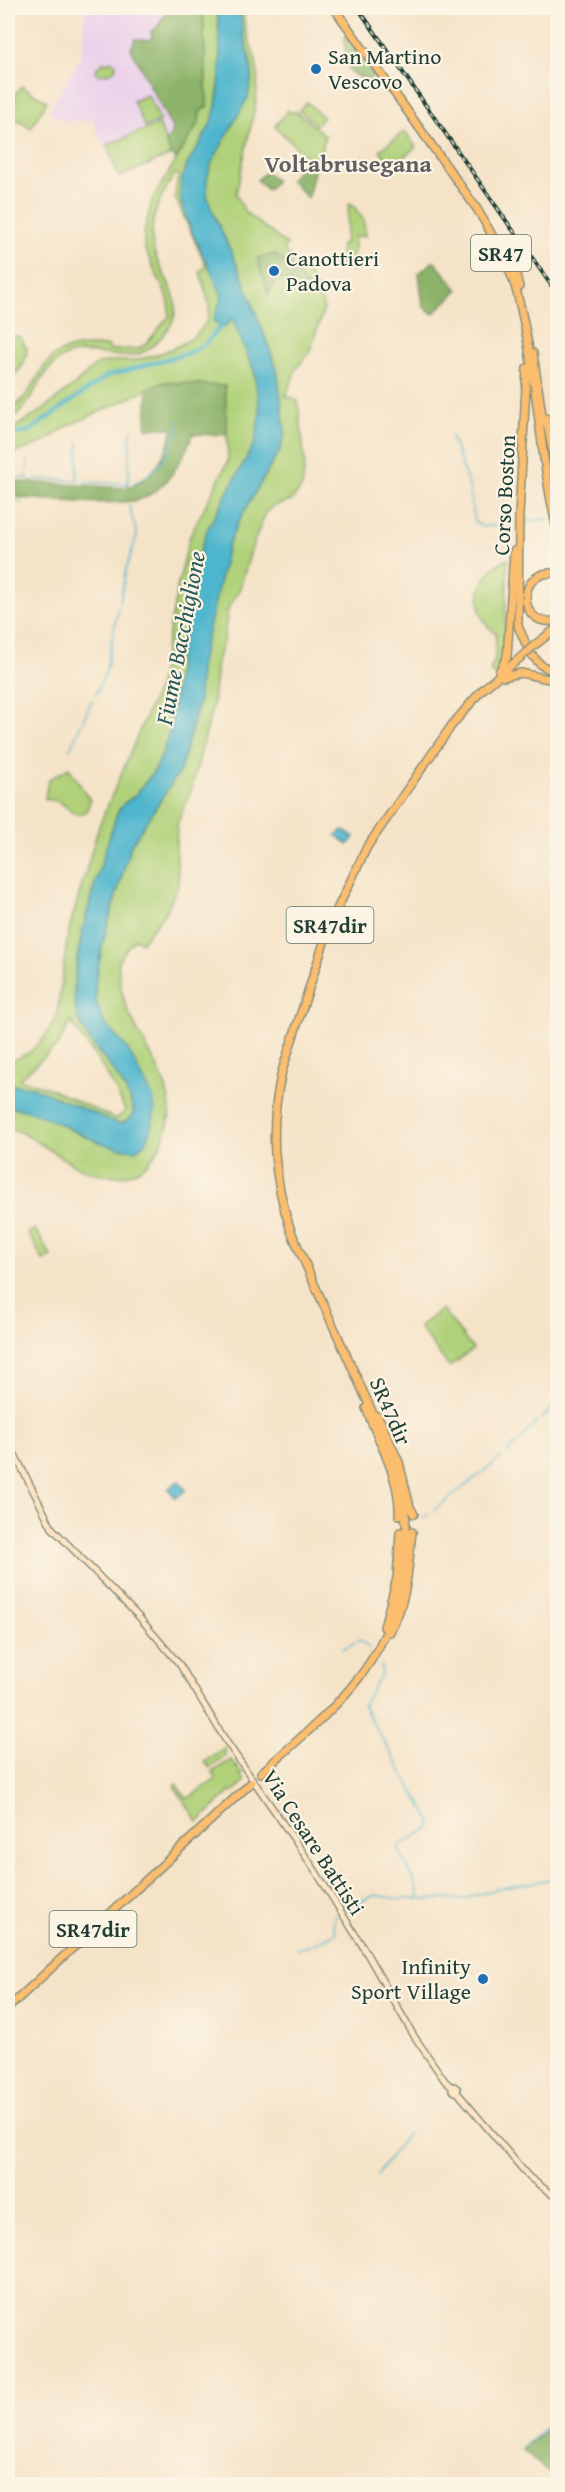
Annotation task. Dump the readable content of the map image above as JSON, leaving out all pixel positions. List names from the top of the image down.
{
  "streets": {
    "highway": ["SR47", "Corso Boston", "SR47dir"],
    "main road": ["Via Cesare Battisti"]
  },
  "crossings": [
    ["SR47", "Corso Boston"]
  ],
  "districts": ["Voltabrusegana"],
  "water": ["Fiume Bacchiglione"],
  "places": ["San Martino Vescovo", "Canottieri Padova", "Infinity Sport Village"]
}
